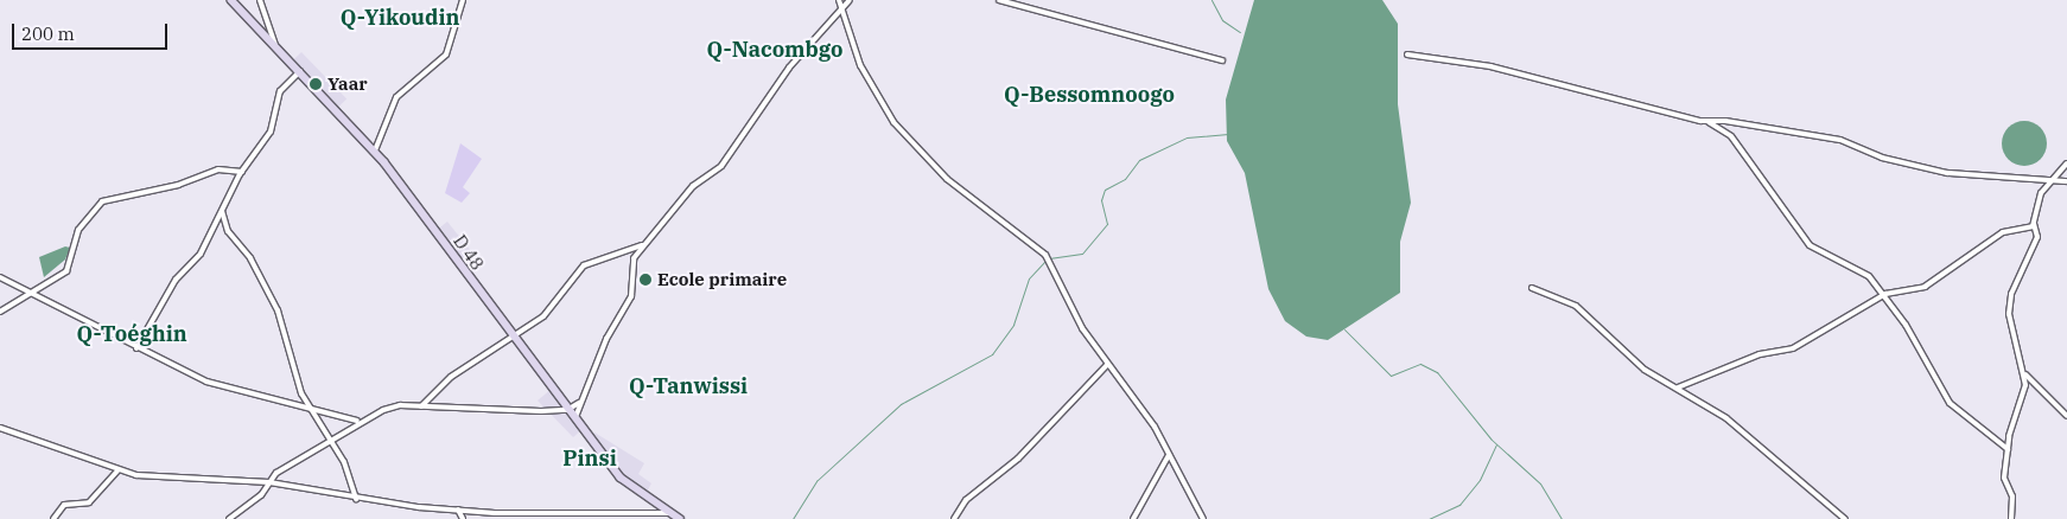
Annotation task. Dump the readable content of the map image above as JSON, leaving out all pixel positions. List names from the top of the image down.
{
  "streets": {
    "street": ["D 48"]
  },
  "districts": [
    "Q-Yikoudin",
    "Q-Nacombgo",
    "Q-Bessomnoogo",
    "Q-Toéghin",
    "Q-Tanwissi",
    "Pinsi"
  ],
  "places": ["Yaar", "Ecole primaire"],
  "scale_bar": "200 m"
}
